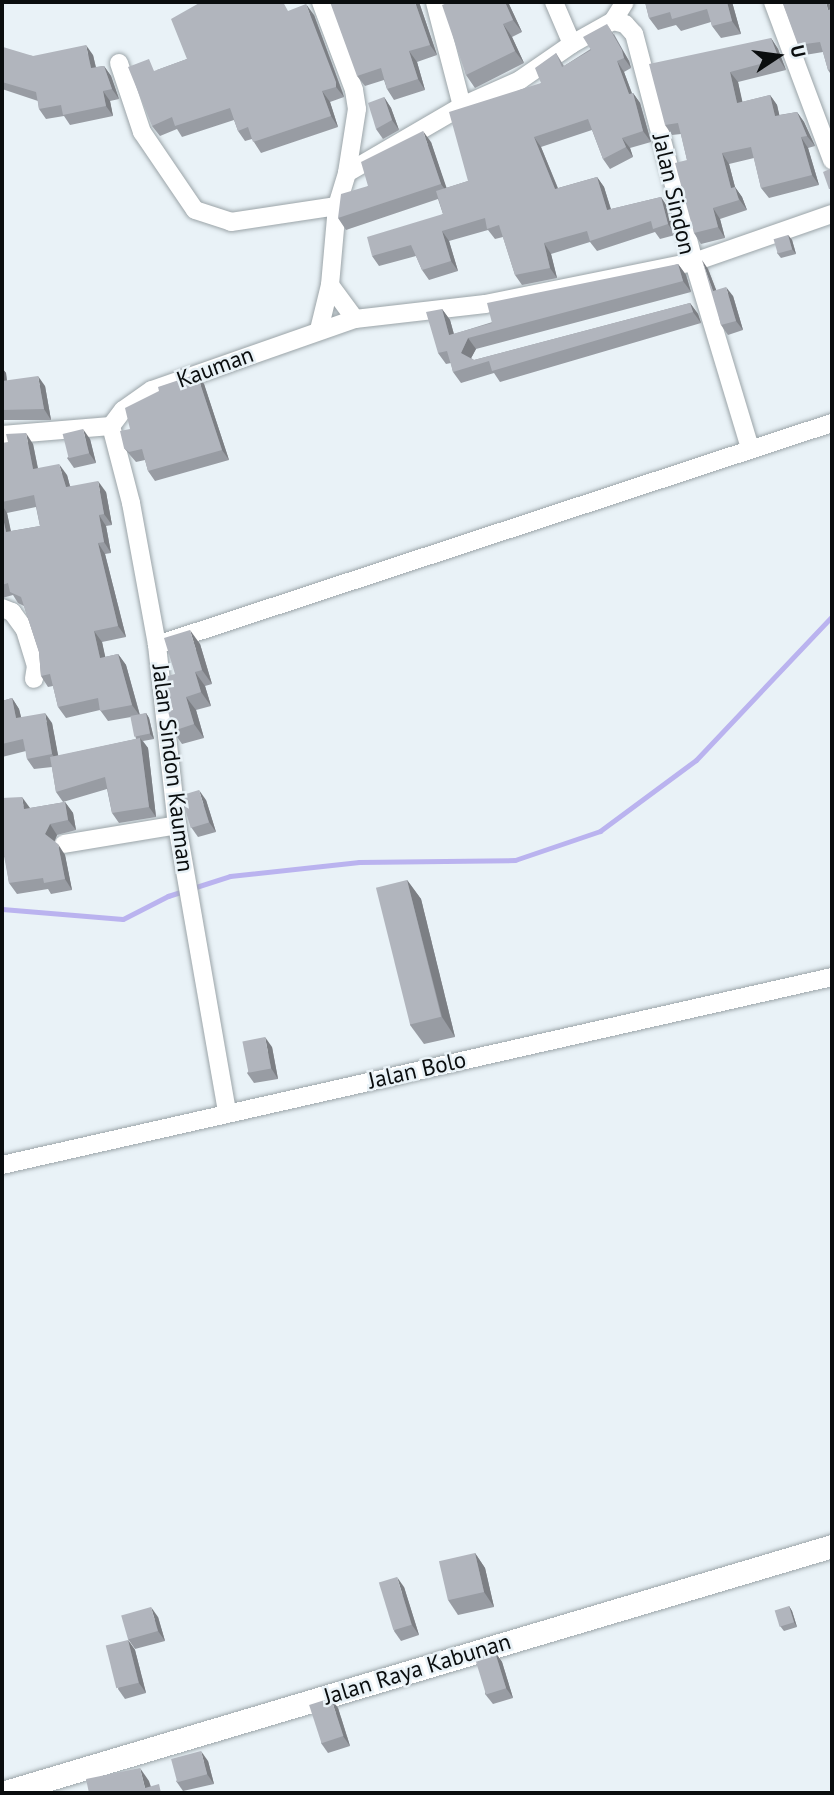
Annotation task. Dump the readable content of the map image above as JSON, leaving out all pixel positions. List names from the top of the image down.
{
  "streets": {
    "street": [
      "Jalan Sindon",
      "Kauman",
      "Jalan Sindon Kauman",
      "Jalan Bolo",
      "Jalan Raya Kabunan"
    ]
  },
  "crossings": [
    ["Jalan Sindon", "Kauman"],
    ["Kauman", "Jalan Sindon Kauman"],
    ["Jalan Sindon Kauman", "Jalan Bolo"]
  ],
  "north": "right"
}
